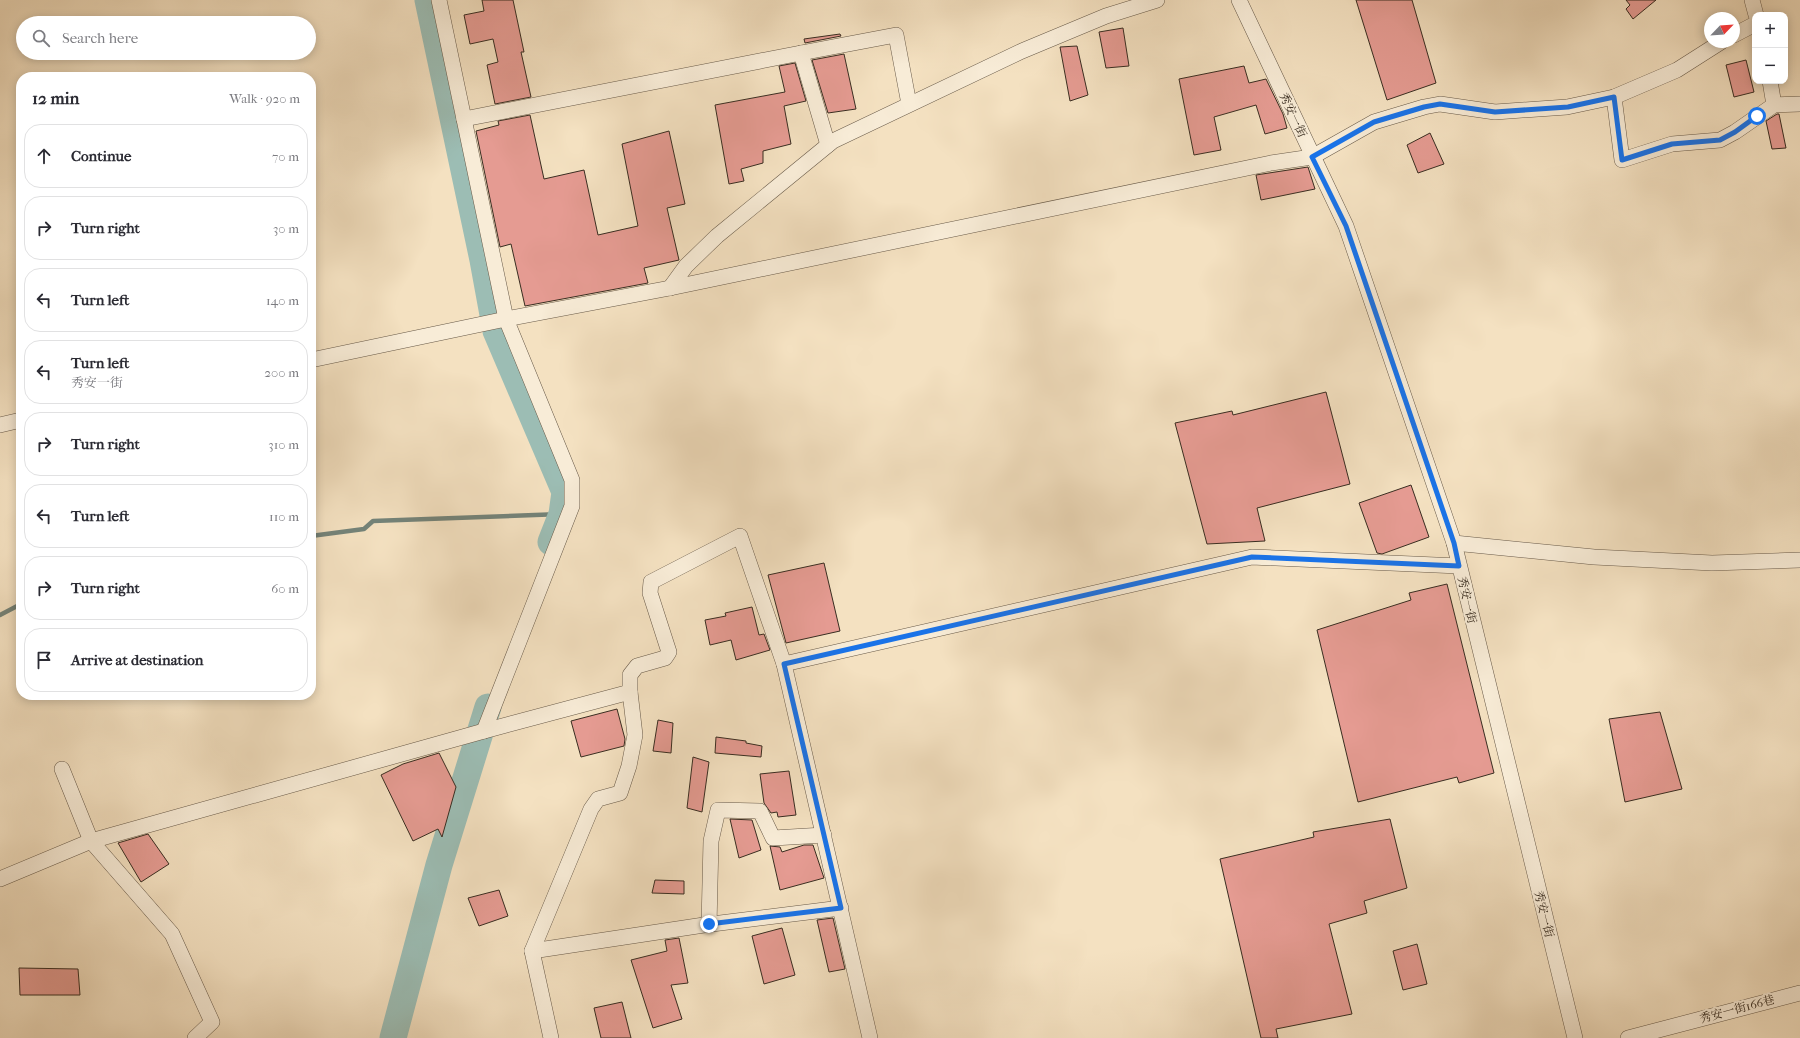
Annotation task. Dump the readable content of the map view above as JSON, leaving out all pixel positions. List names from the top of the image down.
{
  "streets": {
    "street": ["秀安一街", "秀安一街166巷"]
  },
  "north": "top right",
  "page": {
    "map_buttons": ["+", "−"],
    "search": "Search here",
    "heading": ["12 min", "Walk · 920 m"],
    "list": [
      ["Continue", "70 m"],
      ["Turn right", "30 m"],
      ["Turn left", "140 m"],
      ["Turn left", "秀安一街", "200 m"],
      ["Turn right", "310 m"],
      ["Turn left", "110 m"],
      ["Turn right", "60 m"],
      "Arrive at destination"
    ]
  }
}
